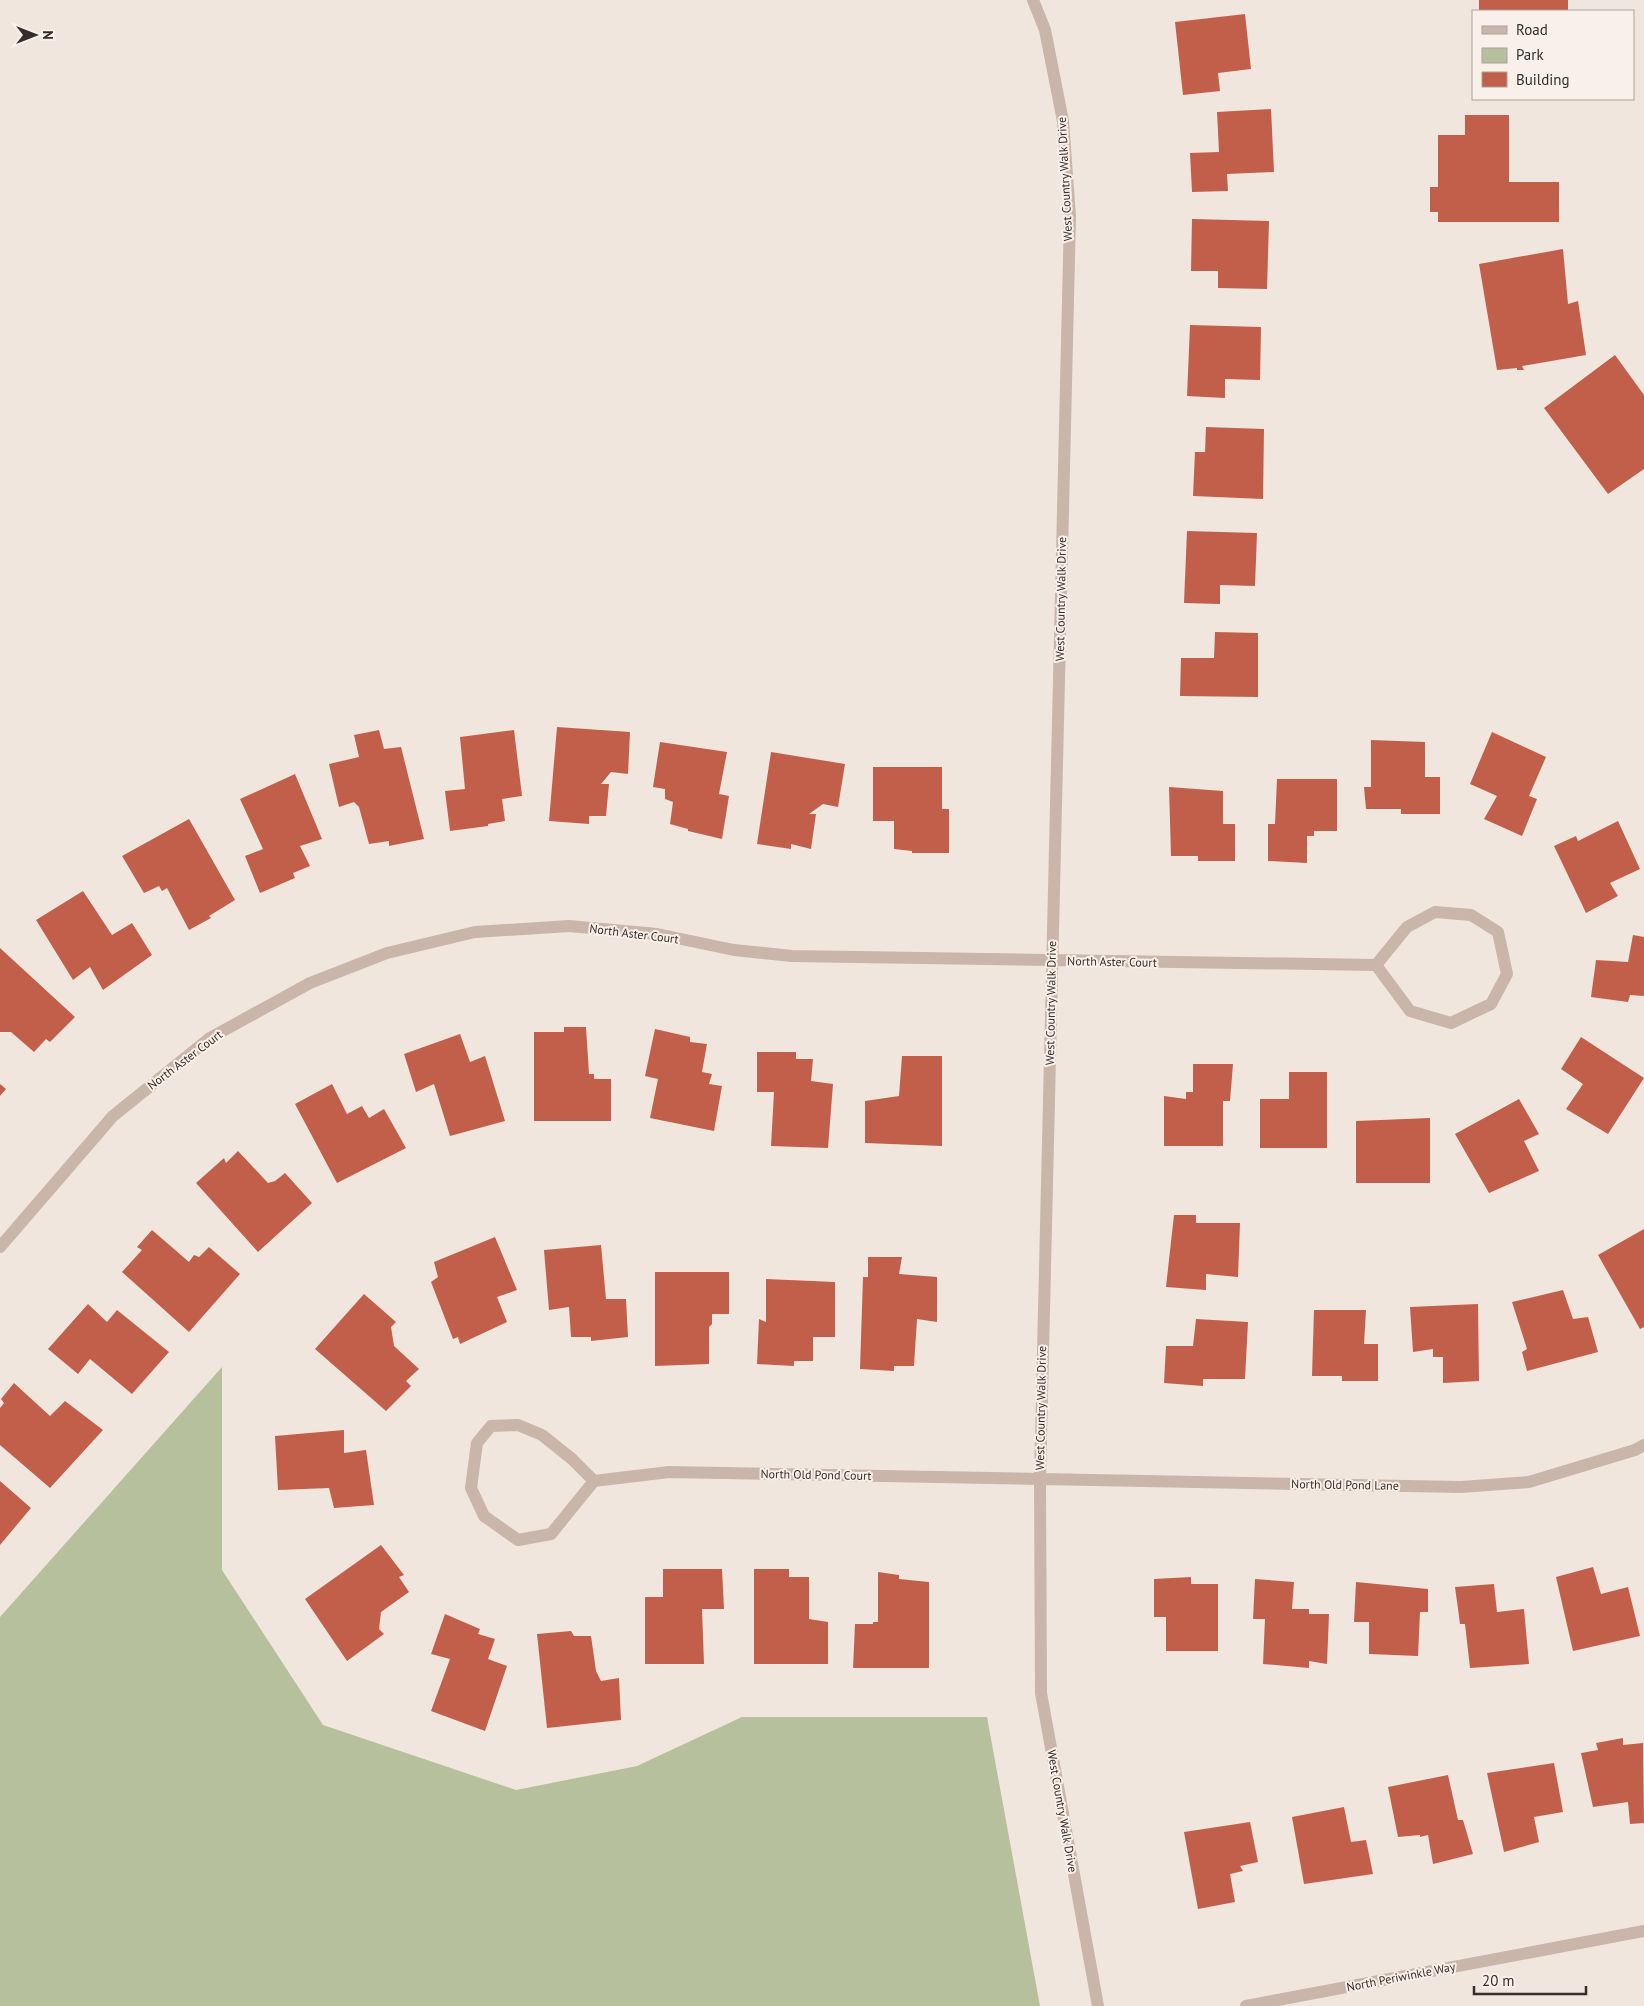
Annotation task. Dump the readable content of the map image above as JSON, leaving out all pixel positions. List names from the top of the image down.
{
  "streets": {
    "street": [
      "West Country Walk Drive",
      "North Aster Court",
      "North Old Pond Court",
      "North Old Pond Lane",
      "North Periwinkle Way"
    ]
  },
  "crossings": [
    ["West Country Walk Drive", "North Aster Court"],
    ["West Country Walk Drive", "North Old Pond Court"],
    ["West Country Walk Drive", "North Old Pond Lane"],
    ["North Old Pond Court", "North Old Pond Lane"]
  ],
  "legend": ["Road", "Park", "Building"],
  "scale_bar": "20 m",
  "north": "right"
}
